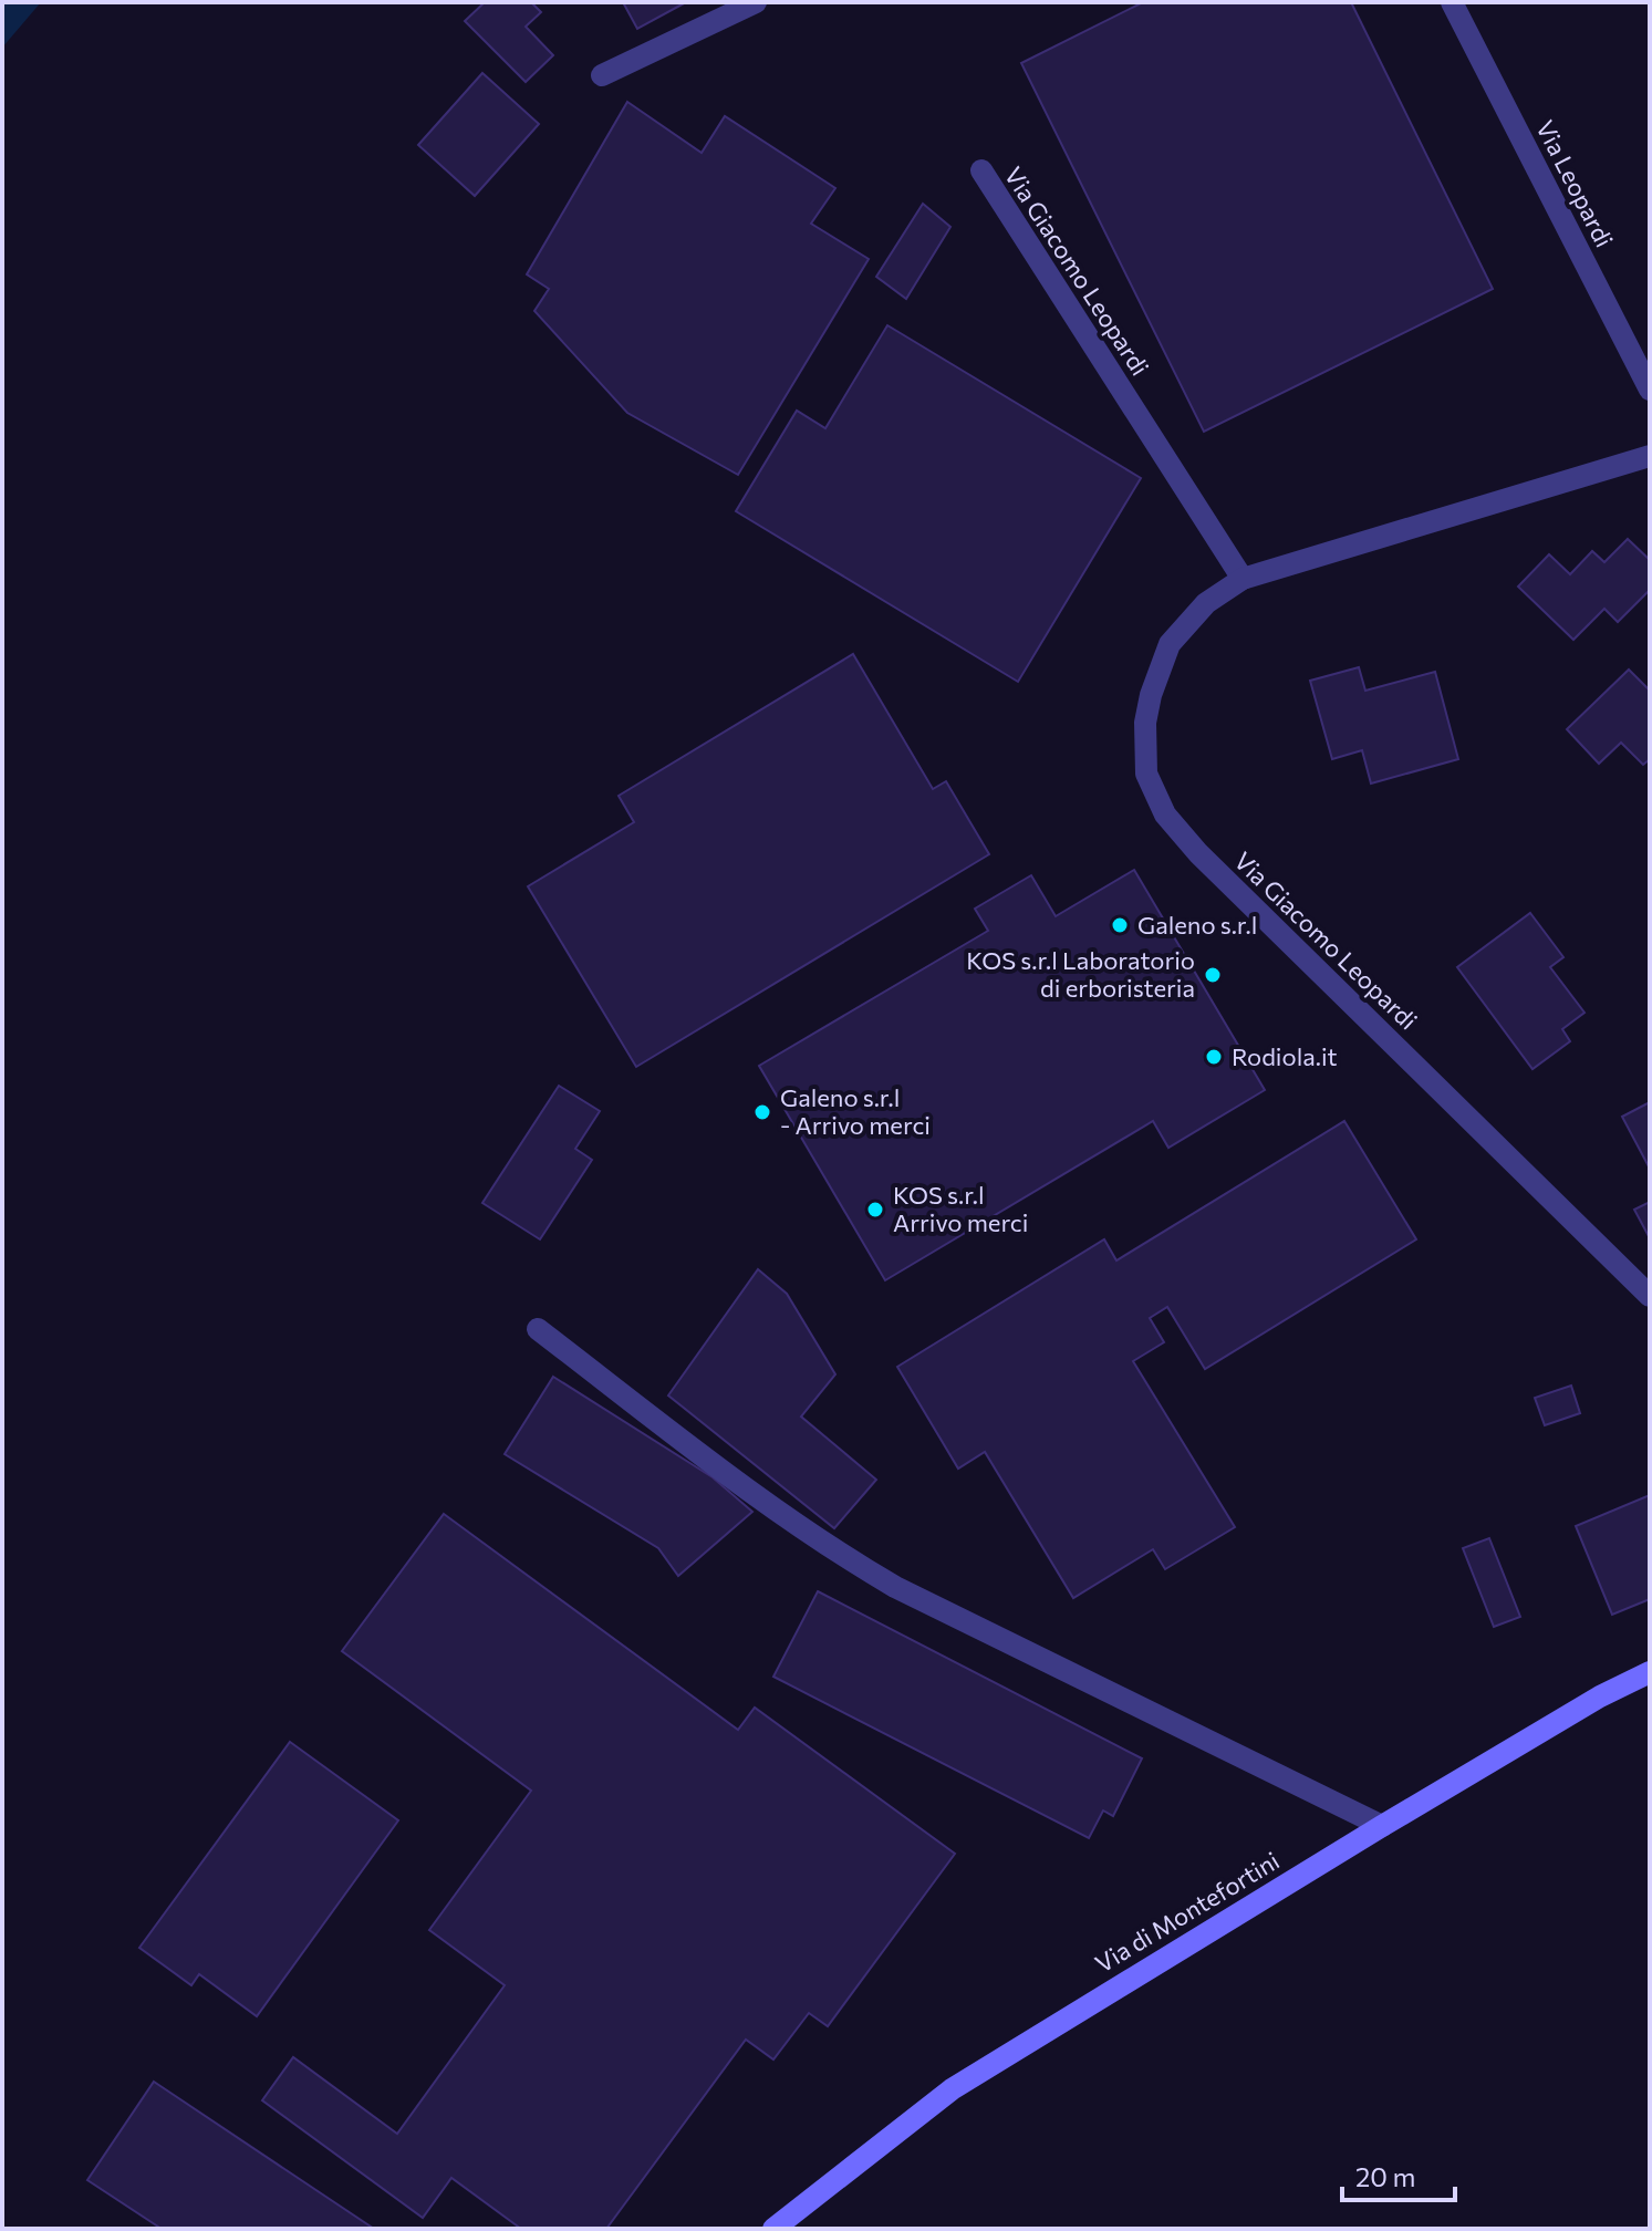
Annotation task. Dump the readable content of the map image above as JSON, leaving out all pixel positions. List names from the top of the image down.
{
  "streets": {
    "main road": ["Via di Montefortini"],
    "street": ["Via Leopardi", "Via Giacomo Leopardi"]
  },
  "places": [
    "Galeno s.r.l",
    "KOS s.r.l Laboratorio di erboristeria",
    "Rodiola.it",
    "Galeno s.r.l - Arrivo merci",
    "KOS s.r.l Arrivo merci"
  ],
  "scale_bar": "20 m"
}
